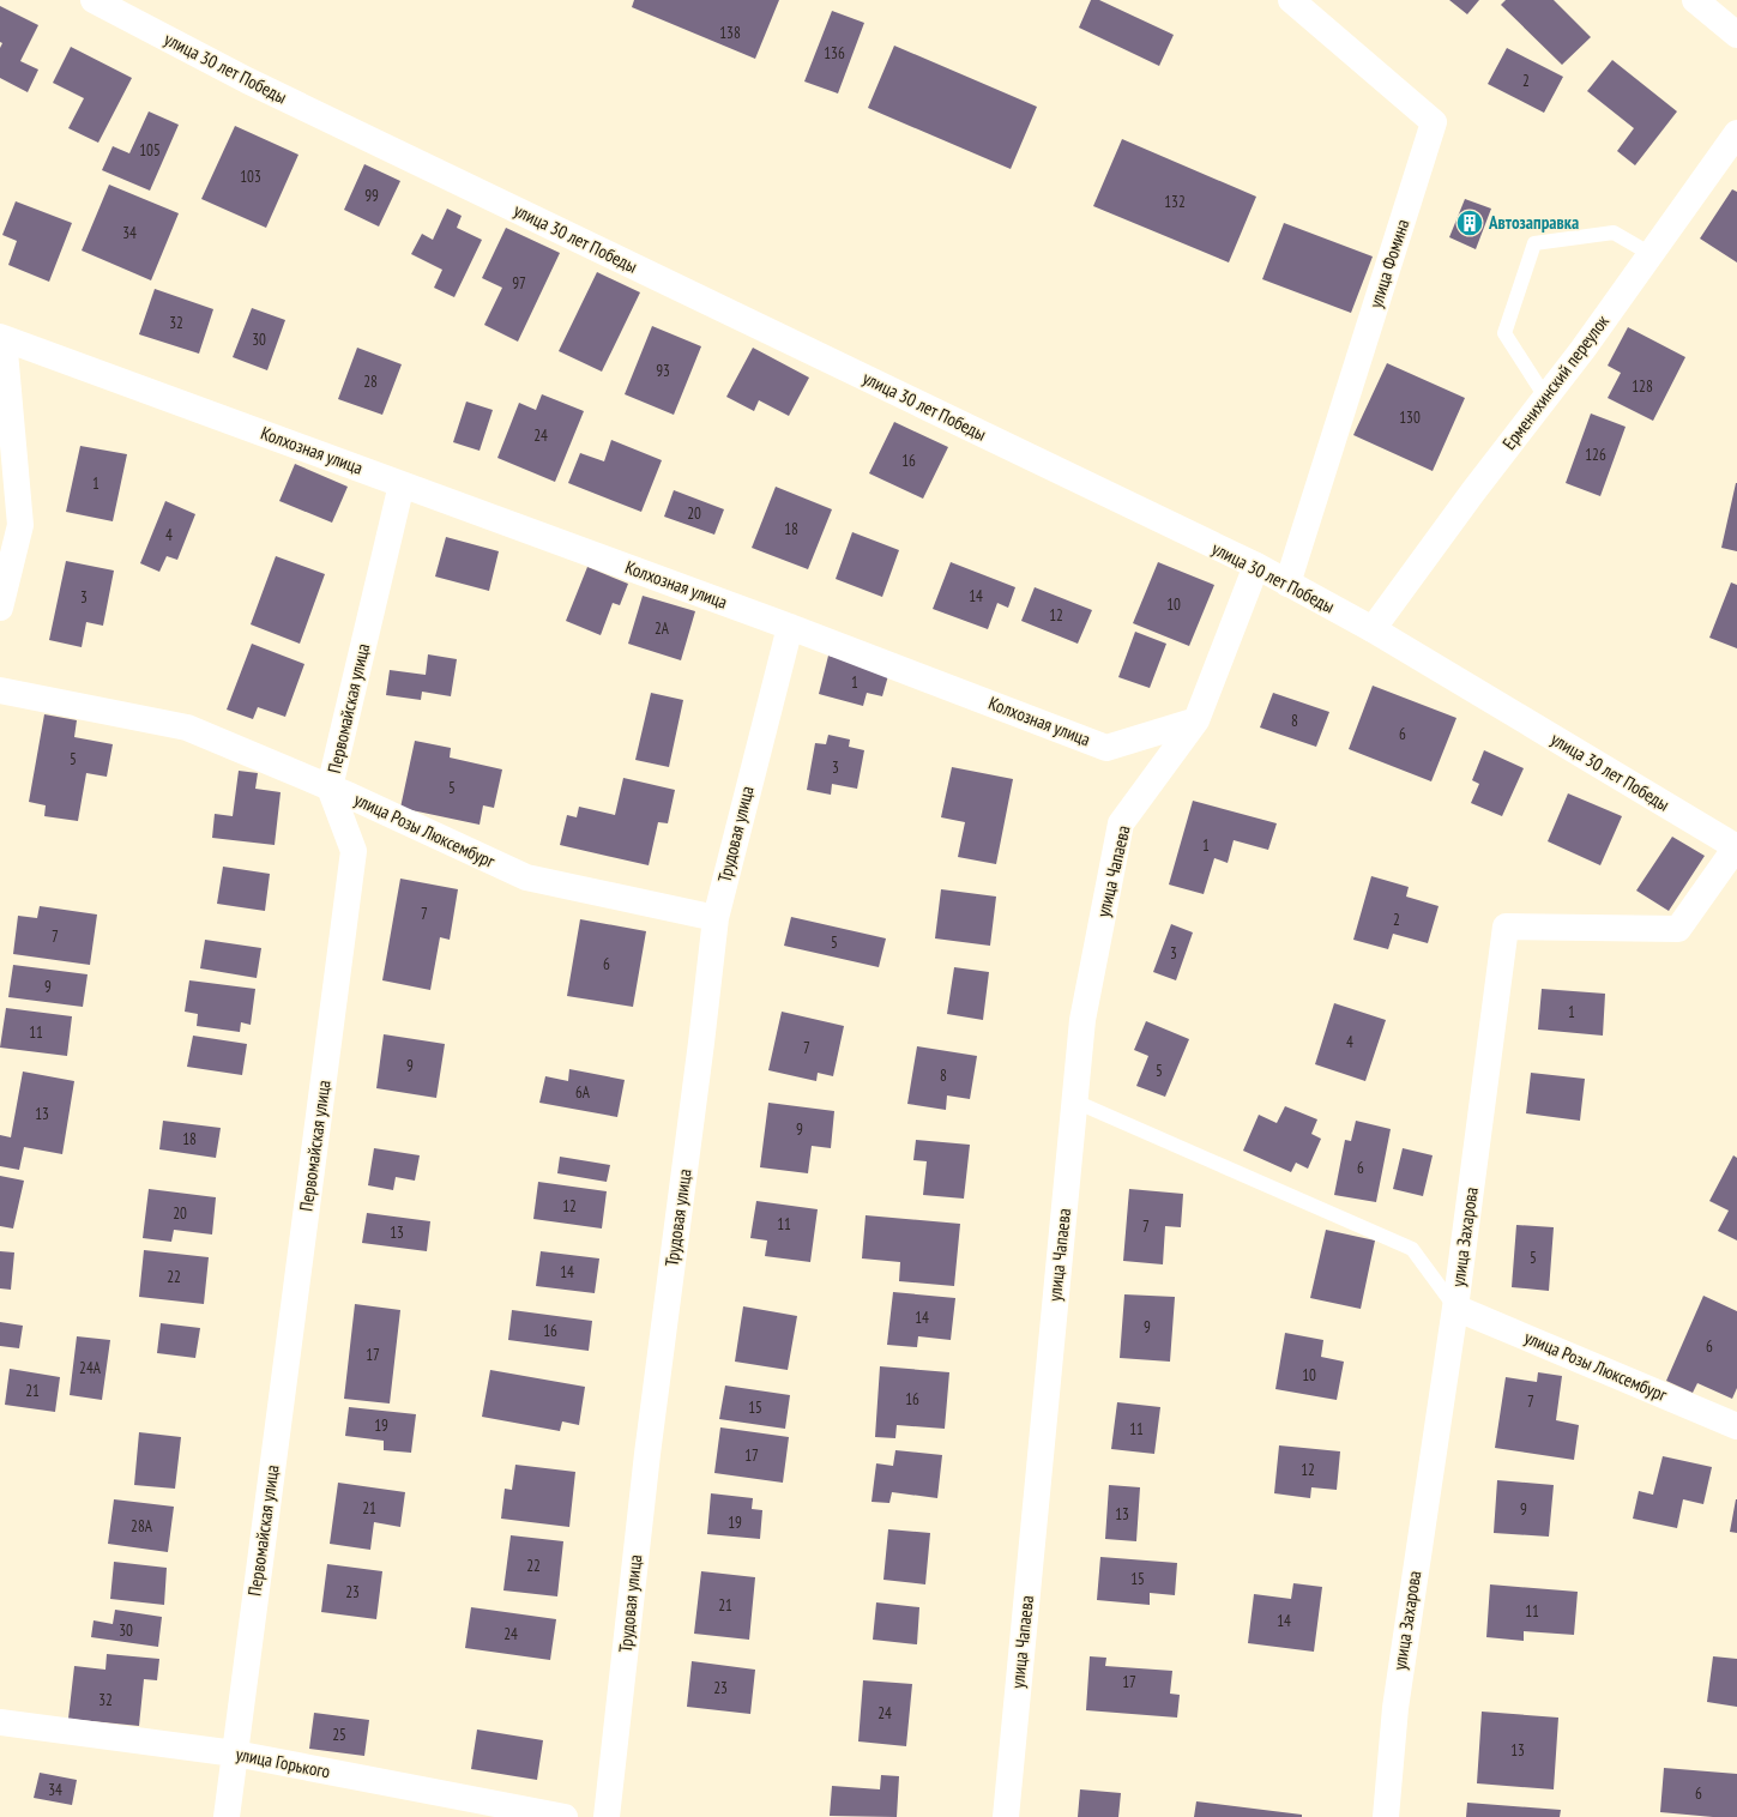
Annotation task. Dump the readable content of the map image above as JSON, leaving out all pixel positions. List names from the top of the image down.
{
  "streets": {
    "street": [
      "улица 30 лет Победы",
      "улица Фомина",
      "Ерменихинский переулок",
      "Колхозная улица",
      "Первомайская улица",
      "улица Розы Люксембург",
      "Трудовая улица",
      "улица Чапаева",
      "улица Захарова",
      "улица Горького"
    ]
  },
  "crossings": [
    ["улица 30 лет Победы", "улица Фомина"],
    ["улица 30 лет Победы", "Ерменихинский переулок"],
    ["улица 30 лет Победы", "улица Захарова"],
    ["Колхозная улица", "Первомайская улица"],
    ["Колхозная улица", "Трудовая улица"],
    ["Колхозная улица", "улица Чапаева"],
    ["Первомайская улица", "улица Розы Люксембург"],
    ["Первомайская улица", "улица Горького"],
    ["улица Розы Люксембург", "Трудовая улица"],
    ["улица Розы Люксембург", "улица Захарова"]
  ],
  "places": {
    "building": ["Автозаправка"]
  },
  "house_numbers": [
    "138",
    "136",
    "2",
    "105",
    "103",
    "99",
    "132",
    "34",
    "97",
    "32",
    "30",
    "93",
    "28",
    "128",
    "130",
    "24",
    "126",
    "16",
    "1",
    "20",
    "18",
    "4",
    "14",
    "3",
    "10",
    "12",
    "2А",
    "1",
    "8",
    "6",
    "5",
    "3",
    "5",
    "1",
    "7",
    "2",
    "7",
    "5",
    "3",
    "6",
    "9",
    "1",
    "11",
    "4",
    "7",
    "9",
    "5",
    "8",
    "6А",
    "13",
    "9",
    "18",
    "6",
    "12",
    "20",
    "11",
    "7",
    "13",
    "5",
    "14",
    "22",
    "14",
    "9",
    "16",
    "6",
    "17",
    "24А",
    "10",
    "21",
    "16",
    "7",
    "15",
    "19",
    "11",
    "17",
    "12",
    "21",
    "9",
    "13",
    "19",
    "28А",
    "22",
    "15",
    "23",
    "21",
    "11",
    "14",
    "30",
    "24",
    "17",
    "23",
    "32",
    "24",
    "25",
    "13",
    "34",
    "6"
  ]
}
